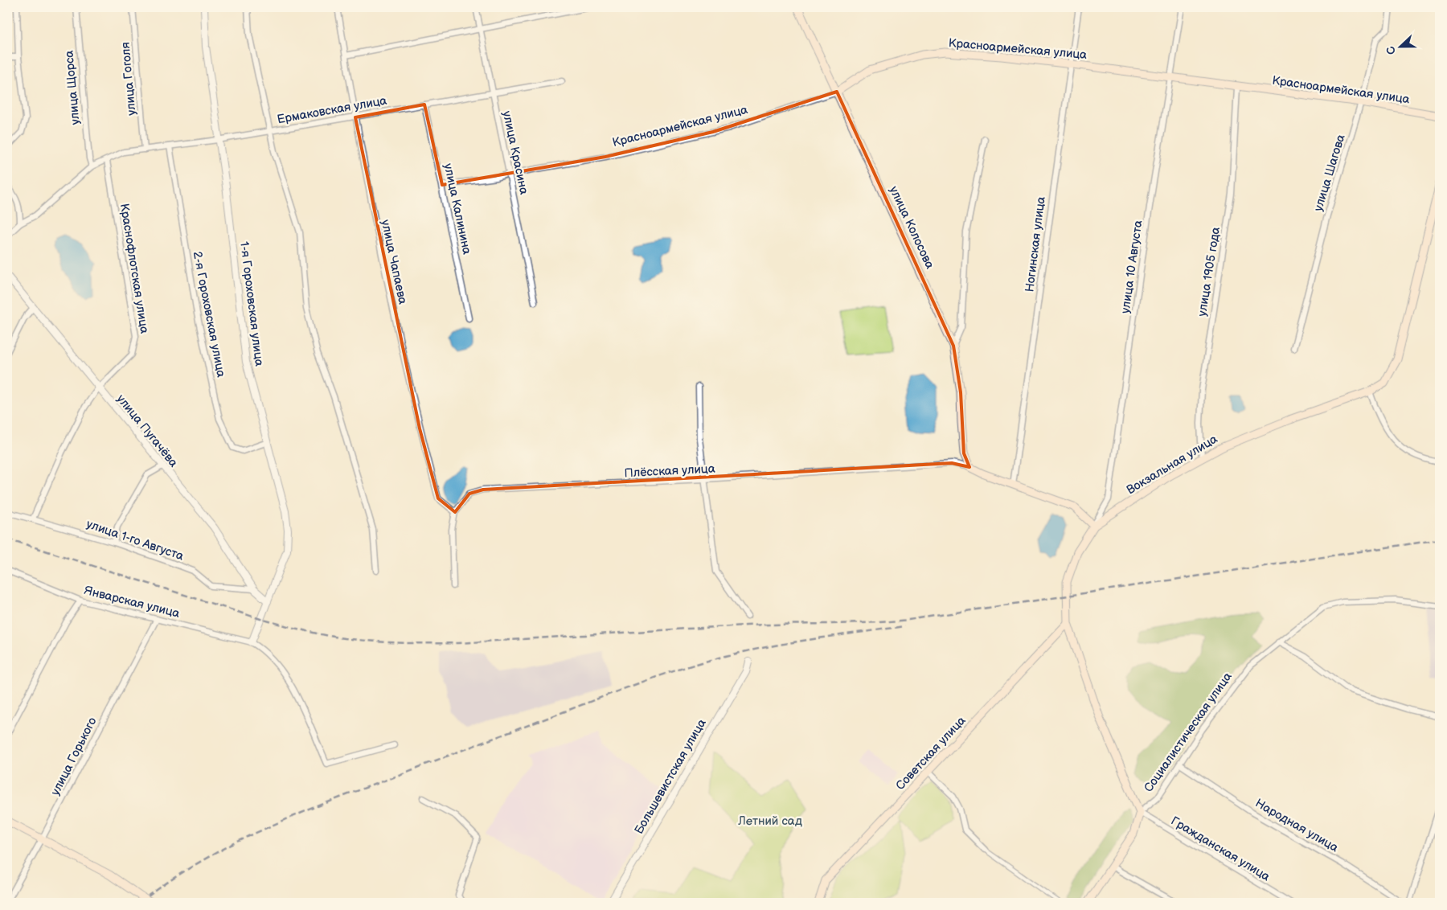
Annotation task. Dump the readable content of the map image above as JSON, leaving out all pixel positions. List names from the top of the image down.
{
  "streets": {
    "main road": [
      "Красноармейская улица",
      "улица Колосова",
      "Вокзальная улица",
      "Советская улица"
    ],
    "street": [
      "улица Гоголя",
      "улица Щорса",
      "Ермаковская улица",
      "улица Красина",
      "улица Шагова",
      "улица Калинина",
      "Ногинская улица",
      "улица Чапаева",
      "улица 10 Августа",
      "Краснофлотская улица",
      "улица 1905 года",
      "1-я Гороховская улица",
      "2-я Гороховская улица",
      "улица Пугачёва",
      "Плёсская улица",
      "улица 1-го Августа",
      "Январская улица",
      "Социалистическая улица",
      "улица Горького",
      "Большевистская улица",
      "Народная улица",
      "Гражданская улица"
    ]
  },
  "crossings": [
    ["Красноармейская улица", "улица Красина"],
    ["Красноармейская улица", "улица Шагова"],
    ["Красноармейская улица", "улица Калинина"],
    ["Красноармейская улица", "улица Колосова"],
    ["Красноармейская улица", "Ногинская улица"],
    ["Красноармейская улица", "улица 10 Августа"],
    ["Красноармейская улица", "улица 1905 года"],
    ["улица Гоголя", "Ермаковская улица"],
    ["Ермаковская улица", "улица Красина"],
    ["Ермаковская улица", "улица Калинина"],
    ["Ермаковская улица", "улица Чапаева"],
    ["Ермаковская улица", "Краснофлотская улица"],
    ["Ермаковская улица", "1-я Гороховская улица"],
    ["Ермаковская улица", "2-я Гороховская улица"],
    ["улица Колосова", "Плёсская улица"],
    ["улица Чапаева", "Плёсская улица"],
    ["улица 10 Августа", "Вокзальная улица"],
    ["Краснофлотская улица", "улица Пугачёва"],
    ["Краснофлотская улица", "улица 1-го Августа"],
    ["улица 1905 года", "Вокзальная улица"],
    ["1-я Гороховская улица", "2-я Гороховская улица"],
    ["1-я Гороховская улица", "улица Пугачёва"],
    ["1-я Гороховская улица", "Январская улица"],
    ["улица Пугачёва", "улица 1-го Августа"],
    ["Вокзальная улица", "Социалистическая улица"],
    ["Вокзальная улица", "Советская улица"],
    ["Вокзальная улица", "Гражданская улица"],
    ["Январская улица", "улица Горького"],
    ["Социалистическая улица", "Народная улица"],
    ["Социалистическая улица", "Гражданская улица"]
  ],
  "parks": ["Летний сад"],
  "north": "left"
}
